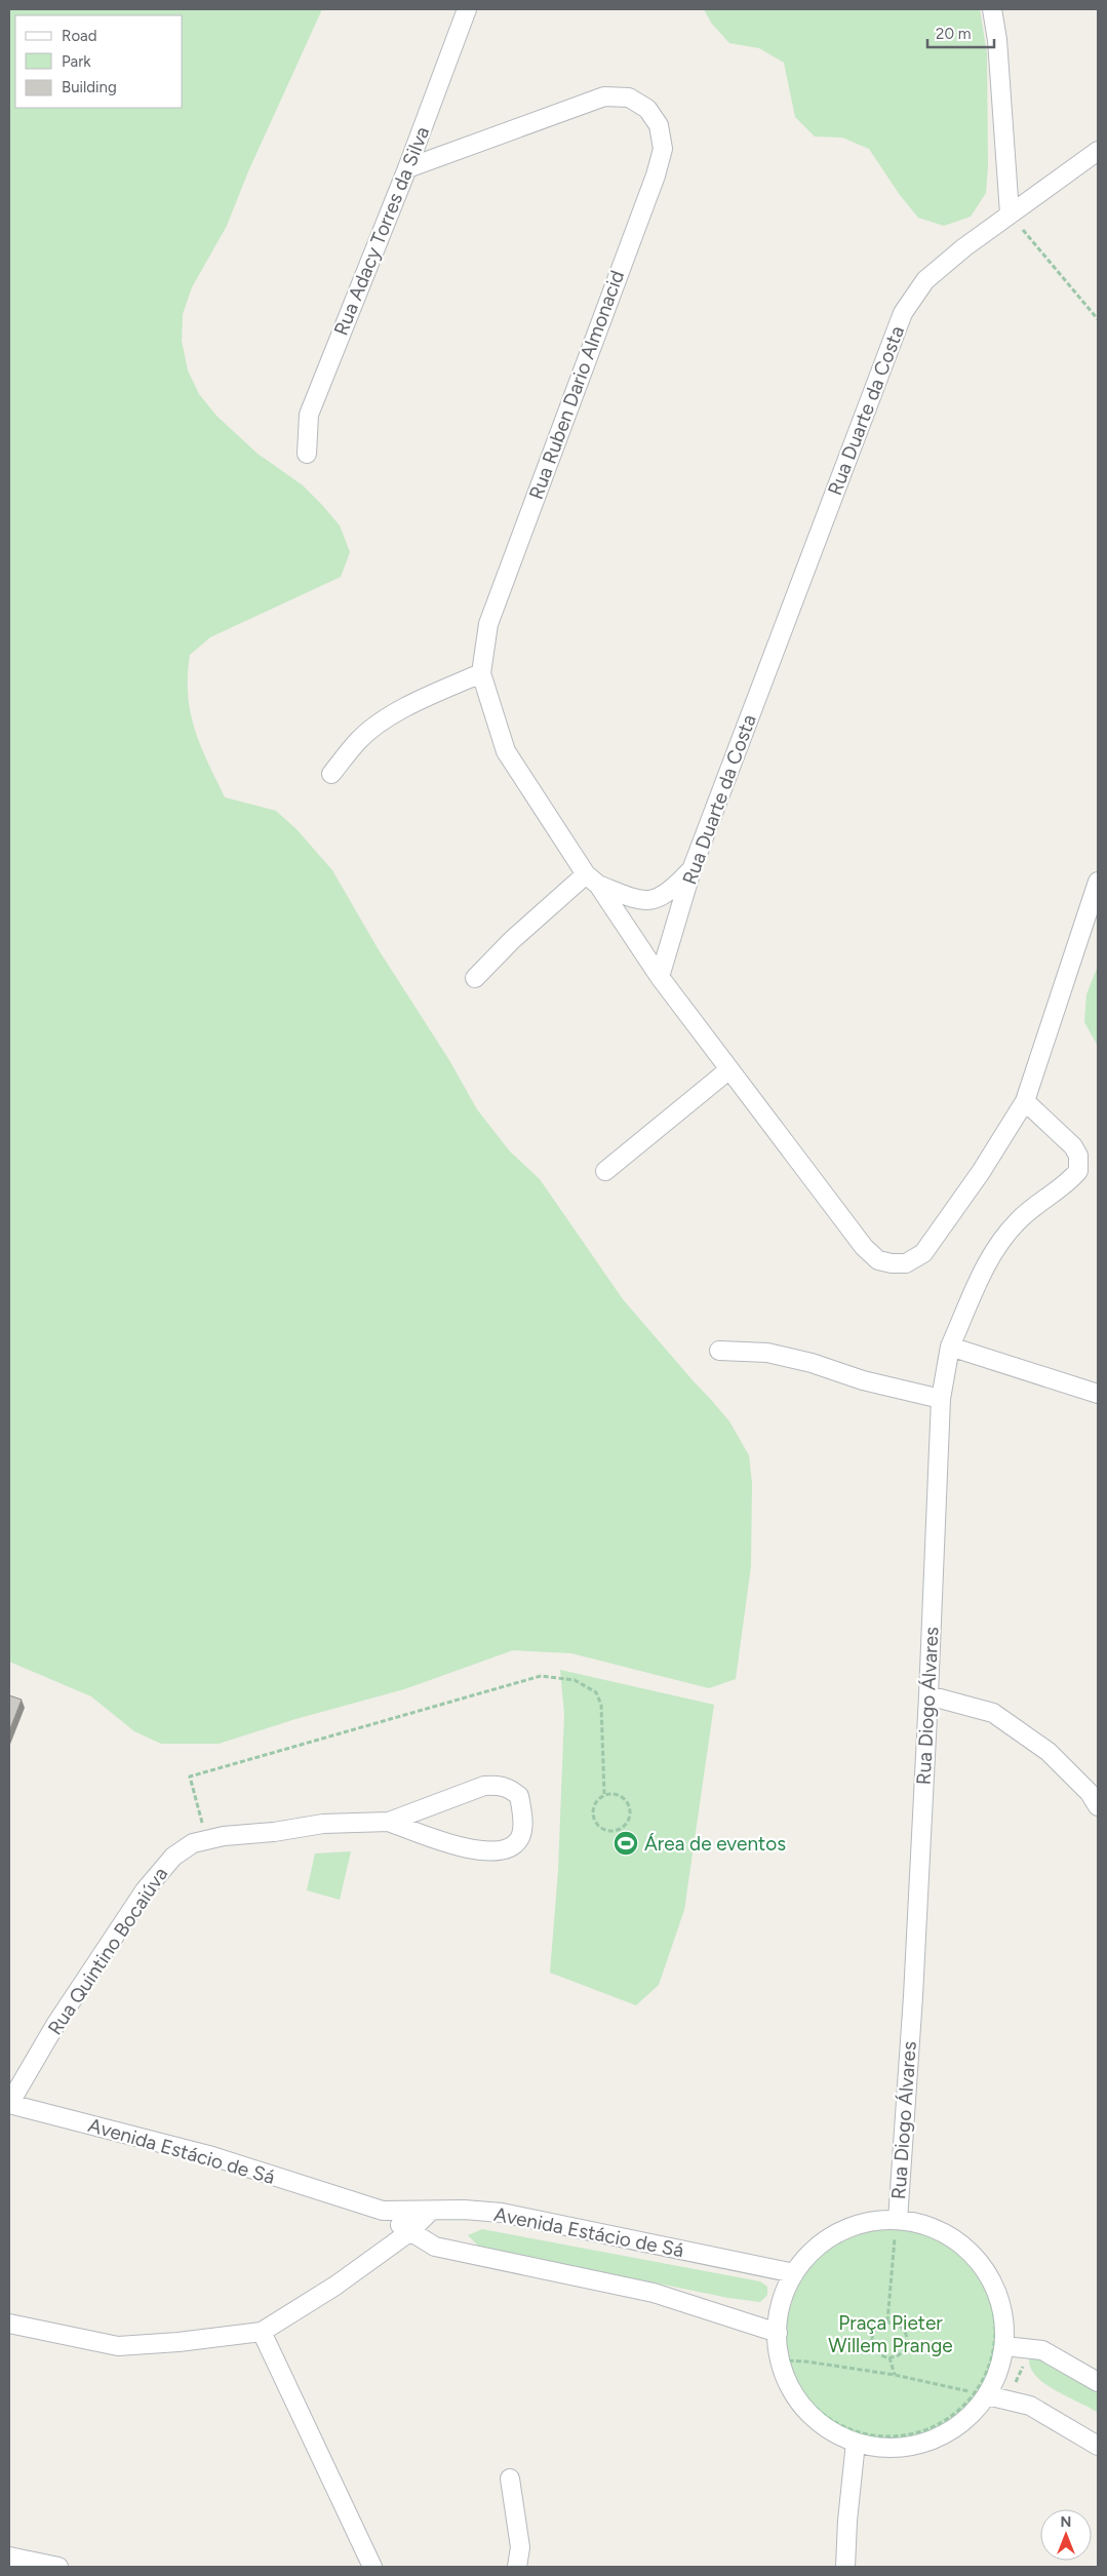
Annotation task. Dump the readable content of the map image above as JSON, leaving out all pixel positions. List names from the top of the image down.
{
  "streets": {
    "street": [
      "Rua Adacy Torres da Silva",
      "Rua Ruben Dario Almonacid",
      "Rua Duarte da Costa",
      "Rua Diogo Álvares",
      "Rua Quintino Bocaiúva",
      "Avenida Estácio de Sá"
    ]
  },
  "crossings": [
    ["Rua Adacy Torres da Silva", "Rua Ruben Dario Almonacid"],
    ["Rua Ruben Dario Almonacid", "Rua Duarte da Costa"],
    ["Rua Quintino Bocaiúva", "Avenida Estácio de Sá"]
  ],
  "parks": ["Praça Pieter Willem Prange"],
  "places": {
    "sports": ["Área de eventos"]
  },
  "legend": ["Road", "Park", "Building"],
  "scale_bar": "20 m",
  "north": "top"
}
